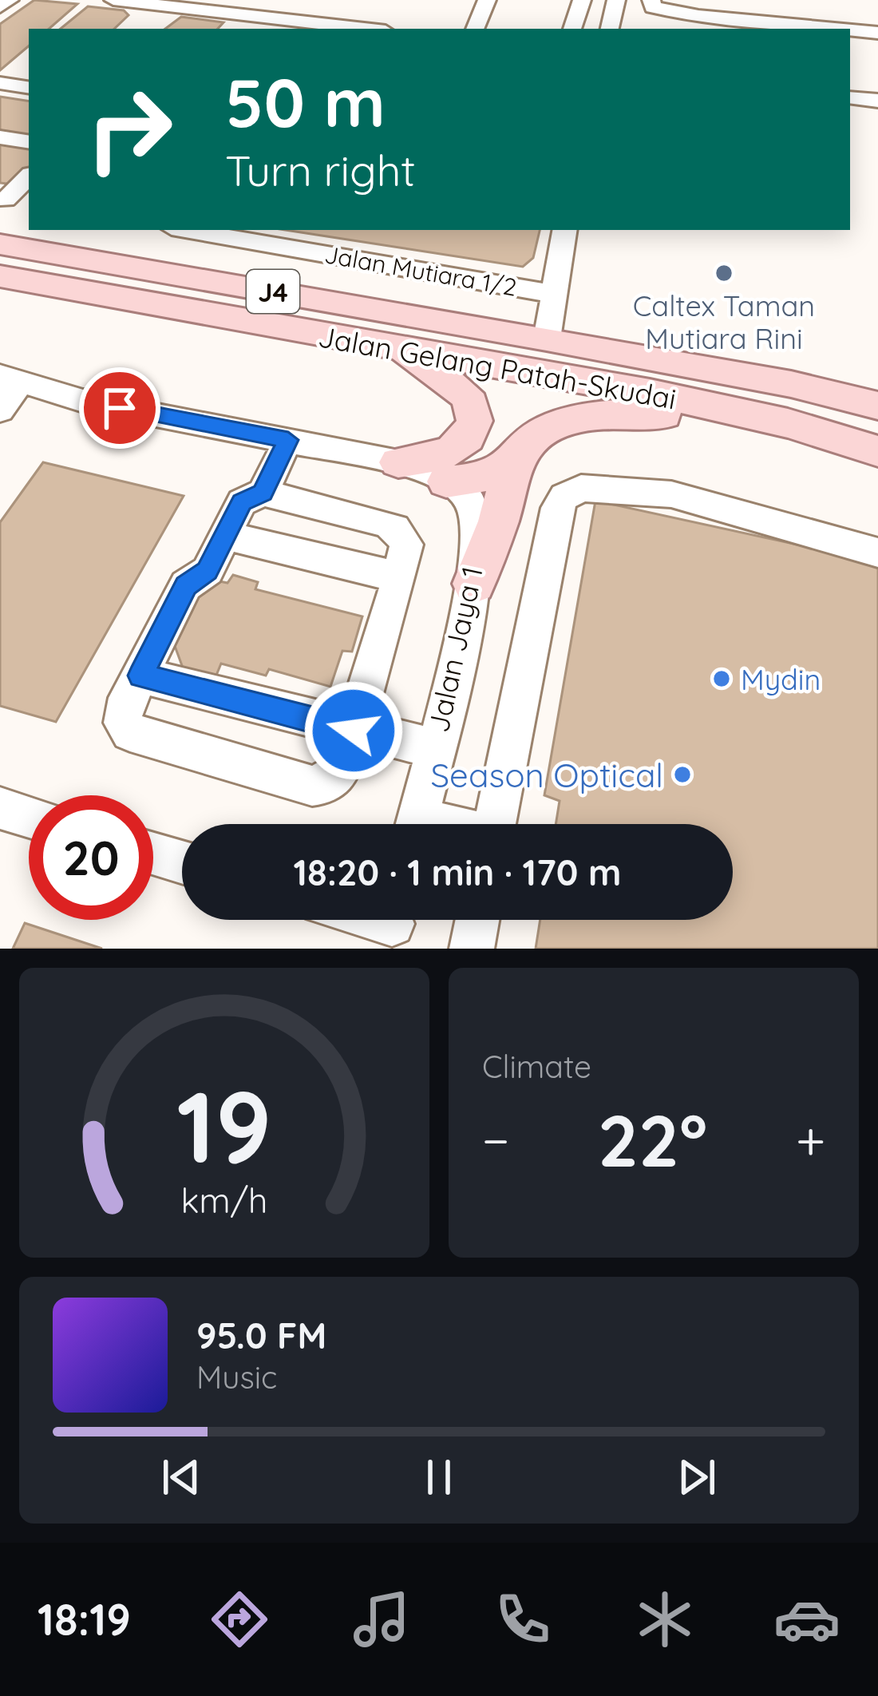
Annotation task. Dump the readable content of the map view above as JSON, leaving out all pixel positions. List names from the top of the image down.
{
  "streets": {
    "main road": ["J4", "Jalan Gelang Patah-Skudai"],
    "street": ["Jalan Mutiara 1/2", "Jalan Jaya 1"]
  },
  "crossings": [
    ["Jalan Mutiara 1/2", "Jalan Gelang Patah-Skudai"]
  ],
  "places": ["Caltex Taman Mutiara Rini", "Mydin", "Season Optical"],
  "page": {
    "turn": ["50 m", "Turn right"],
    "limit": "20",
    "trip": "18:20 · 1 min · 170 m",
    "tile": "Climate",
    "heat": ["−", "22°", "+"],
    "song": ["95.0 FM", "Music"],
    "tabs": "18:19",
    "gauge": ["19", "km/h"]
  }
}
